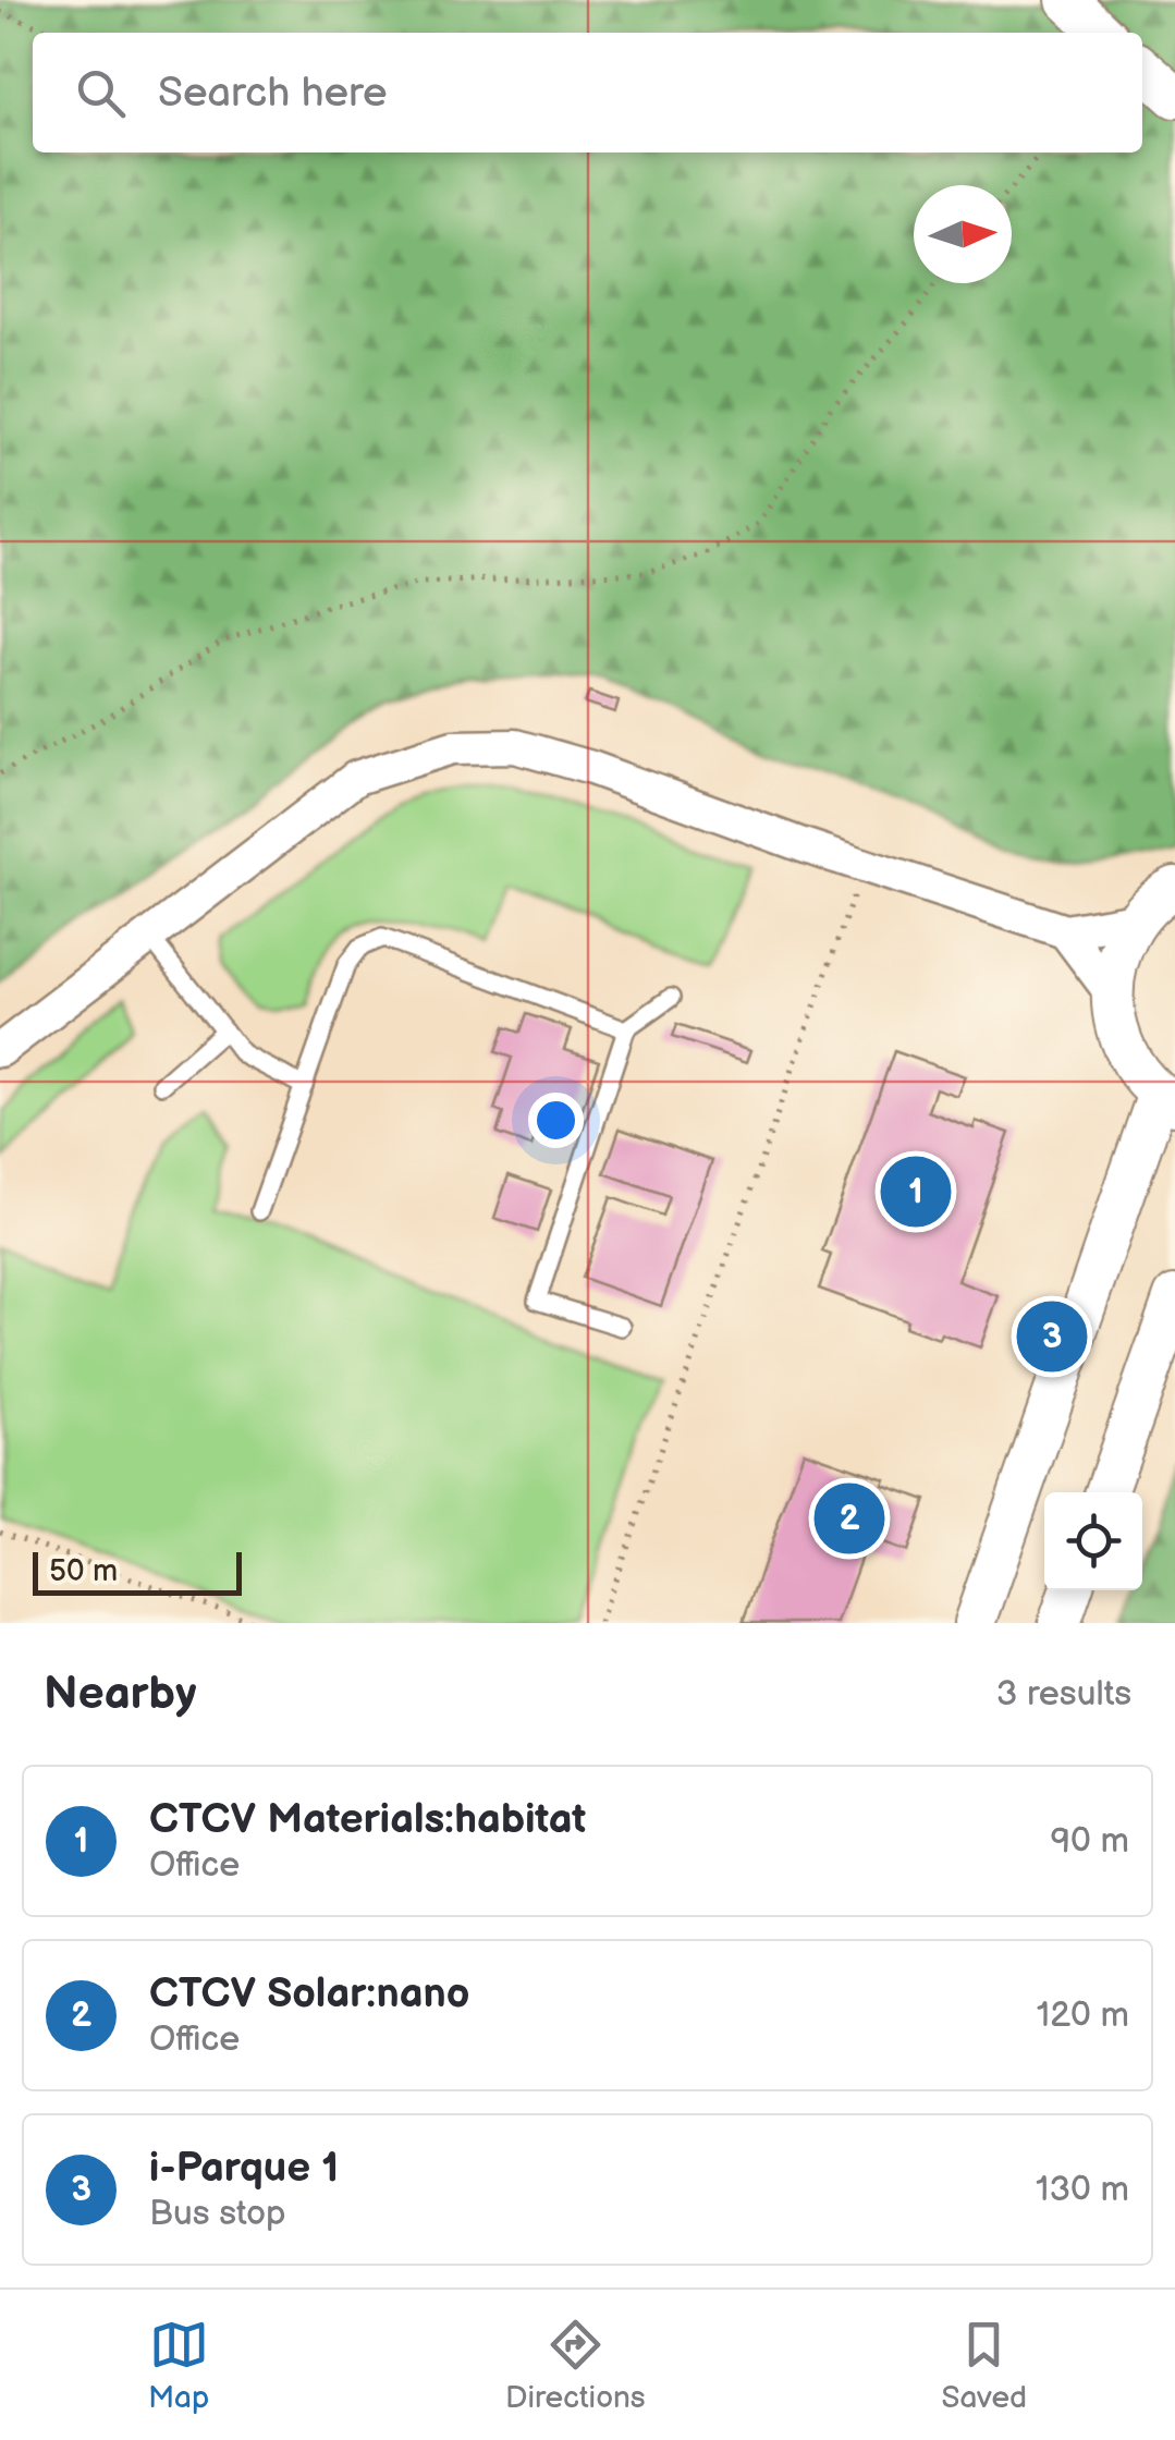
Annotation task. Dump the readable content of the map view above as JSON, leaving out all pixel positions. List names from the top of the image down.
{
  "scale_bar": "50 m",
  "north": "right",
  "page": {
    "search": "Search here",
    "pins": ["1", "3", "2"],
    "scale": "50 m",
    "heading": ["Nearby", "3 results"],
    "list": [
      {
        "mark": "1",
        "name": "CTCV Materials:habitat",
        "note": "Office",
        "value": "90 m"
      },
      {
        "mark": "2",
        "name": "CTCV Solar:nano",
        "note": "Office",
        "value": "120 m"
      },
      {
        "mark": "3",
        "name": "i-Parque 1",
        "note": "Bus stop",
        "value": "130 m"
      }
    ],
    "nav": ["Map", "Directions", "Saved"]
  }
}
